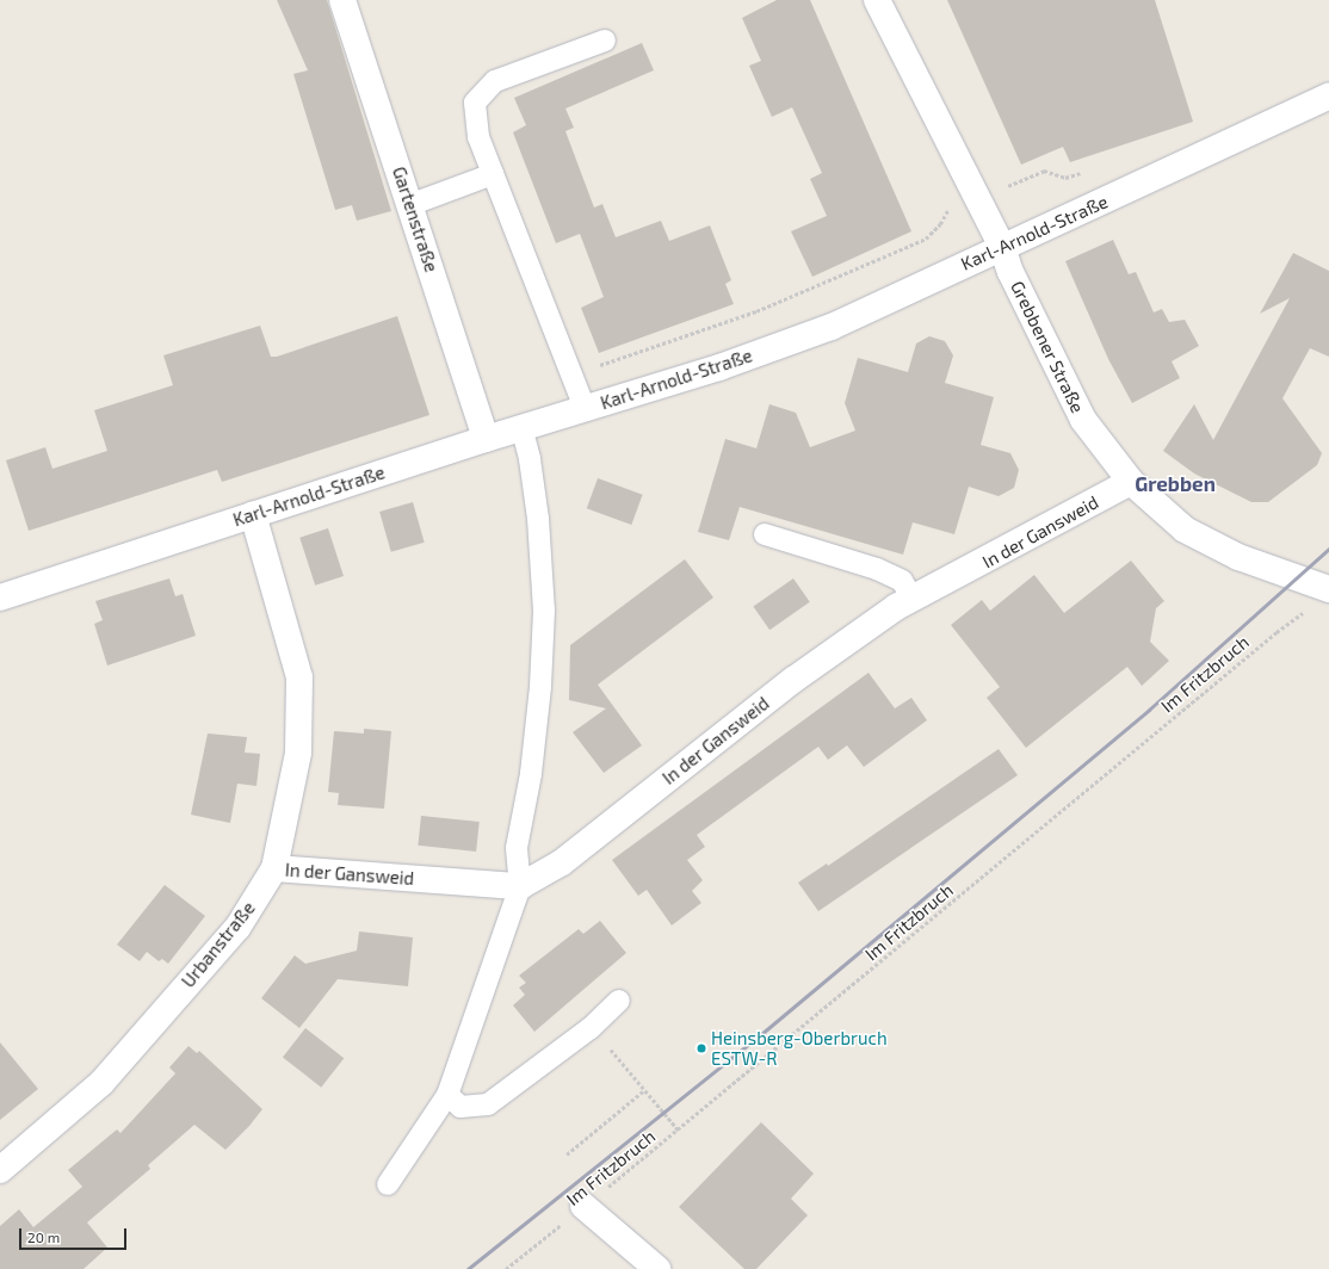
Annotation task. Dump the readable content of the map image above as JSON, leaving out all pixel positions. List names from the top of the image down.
{
  "streets": {
    "street": [
      "Gartenstraße",
      "Karl-Arnold-Straße",
      "Grebbener Straße",
      "In der Gansweid",
      "Urbanstraße"
    ],
    "path": ["Im Fritzbruch"]
  },
  "crossings": [
    ["Gartenstraße", "Karl-Arnold-Straße"],
    ["Karl-Arnold-Straße", "Grebbener Straße"],
    ["Karl-Arnold-Straße", "Urbanstraße"],
    ["Grebbener Straße", "In der Gansweid"],
    ["In der Gansweid", "Urbanstraße"]
  ],
  "districts": ["Grebben"],
  "places": ["Heinsberg-Oberbruch ESTW-R"],
  "scale_bar": "20 m"
}
